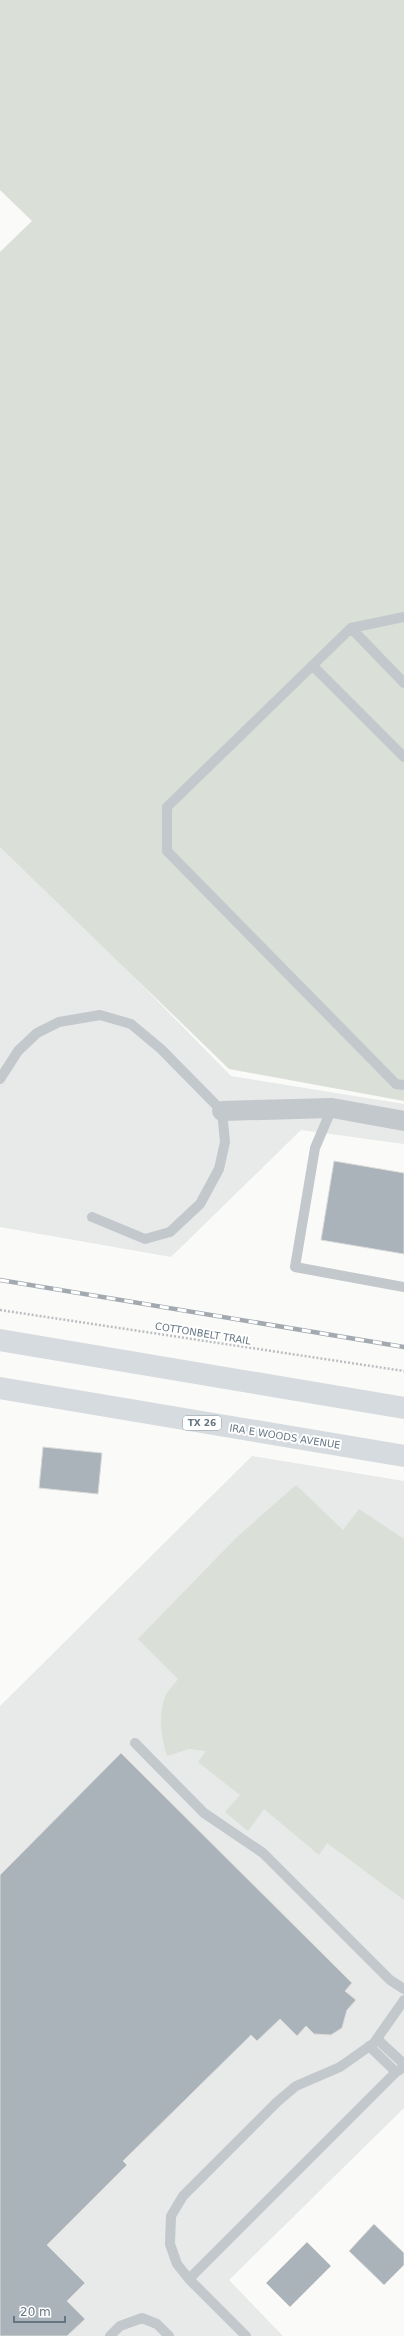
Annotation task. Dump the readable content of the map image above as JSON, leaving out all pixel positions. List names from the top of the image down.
{
  "streets": {
    "main road": ["TX 26", "IRA E WOODS AVENUE"],
    "path": ["COTTONBELT TRAIL"]
  },
  "scale_bar": "20 m"
}
